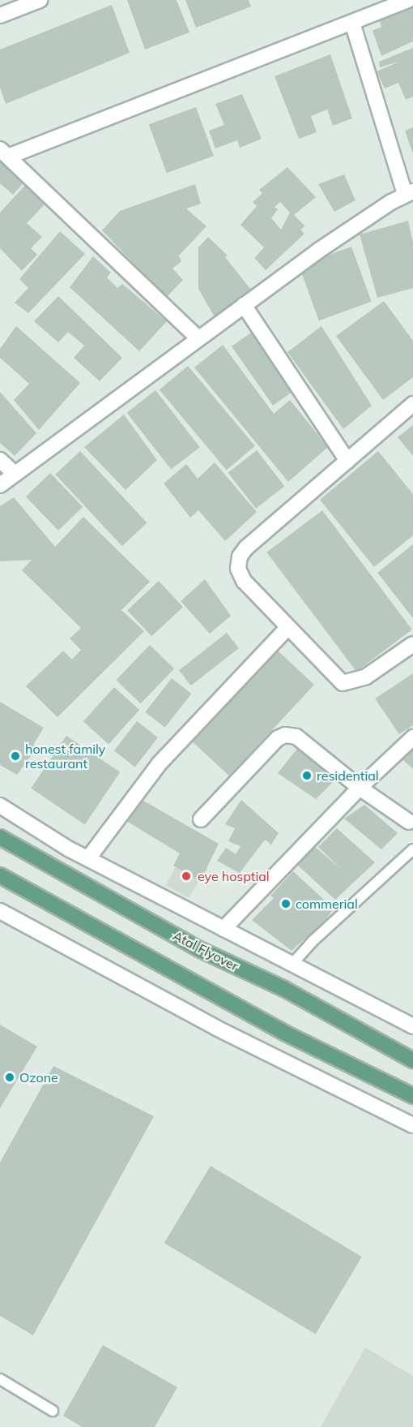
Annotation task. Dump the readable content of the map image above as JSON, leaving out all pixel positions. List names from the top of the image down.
{
  "streets": {
    "main road": ["Atal Flyover"]
  },
  "places": [
    "honest family restaurant",
    "residential",
    "eye hosptial",
    "commerial",
    "Ozone"
  ]
}
